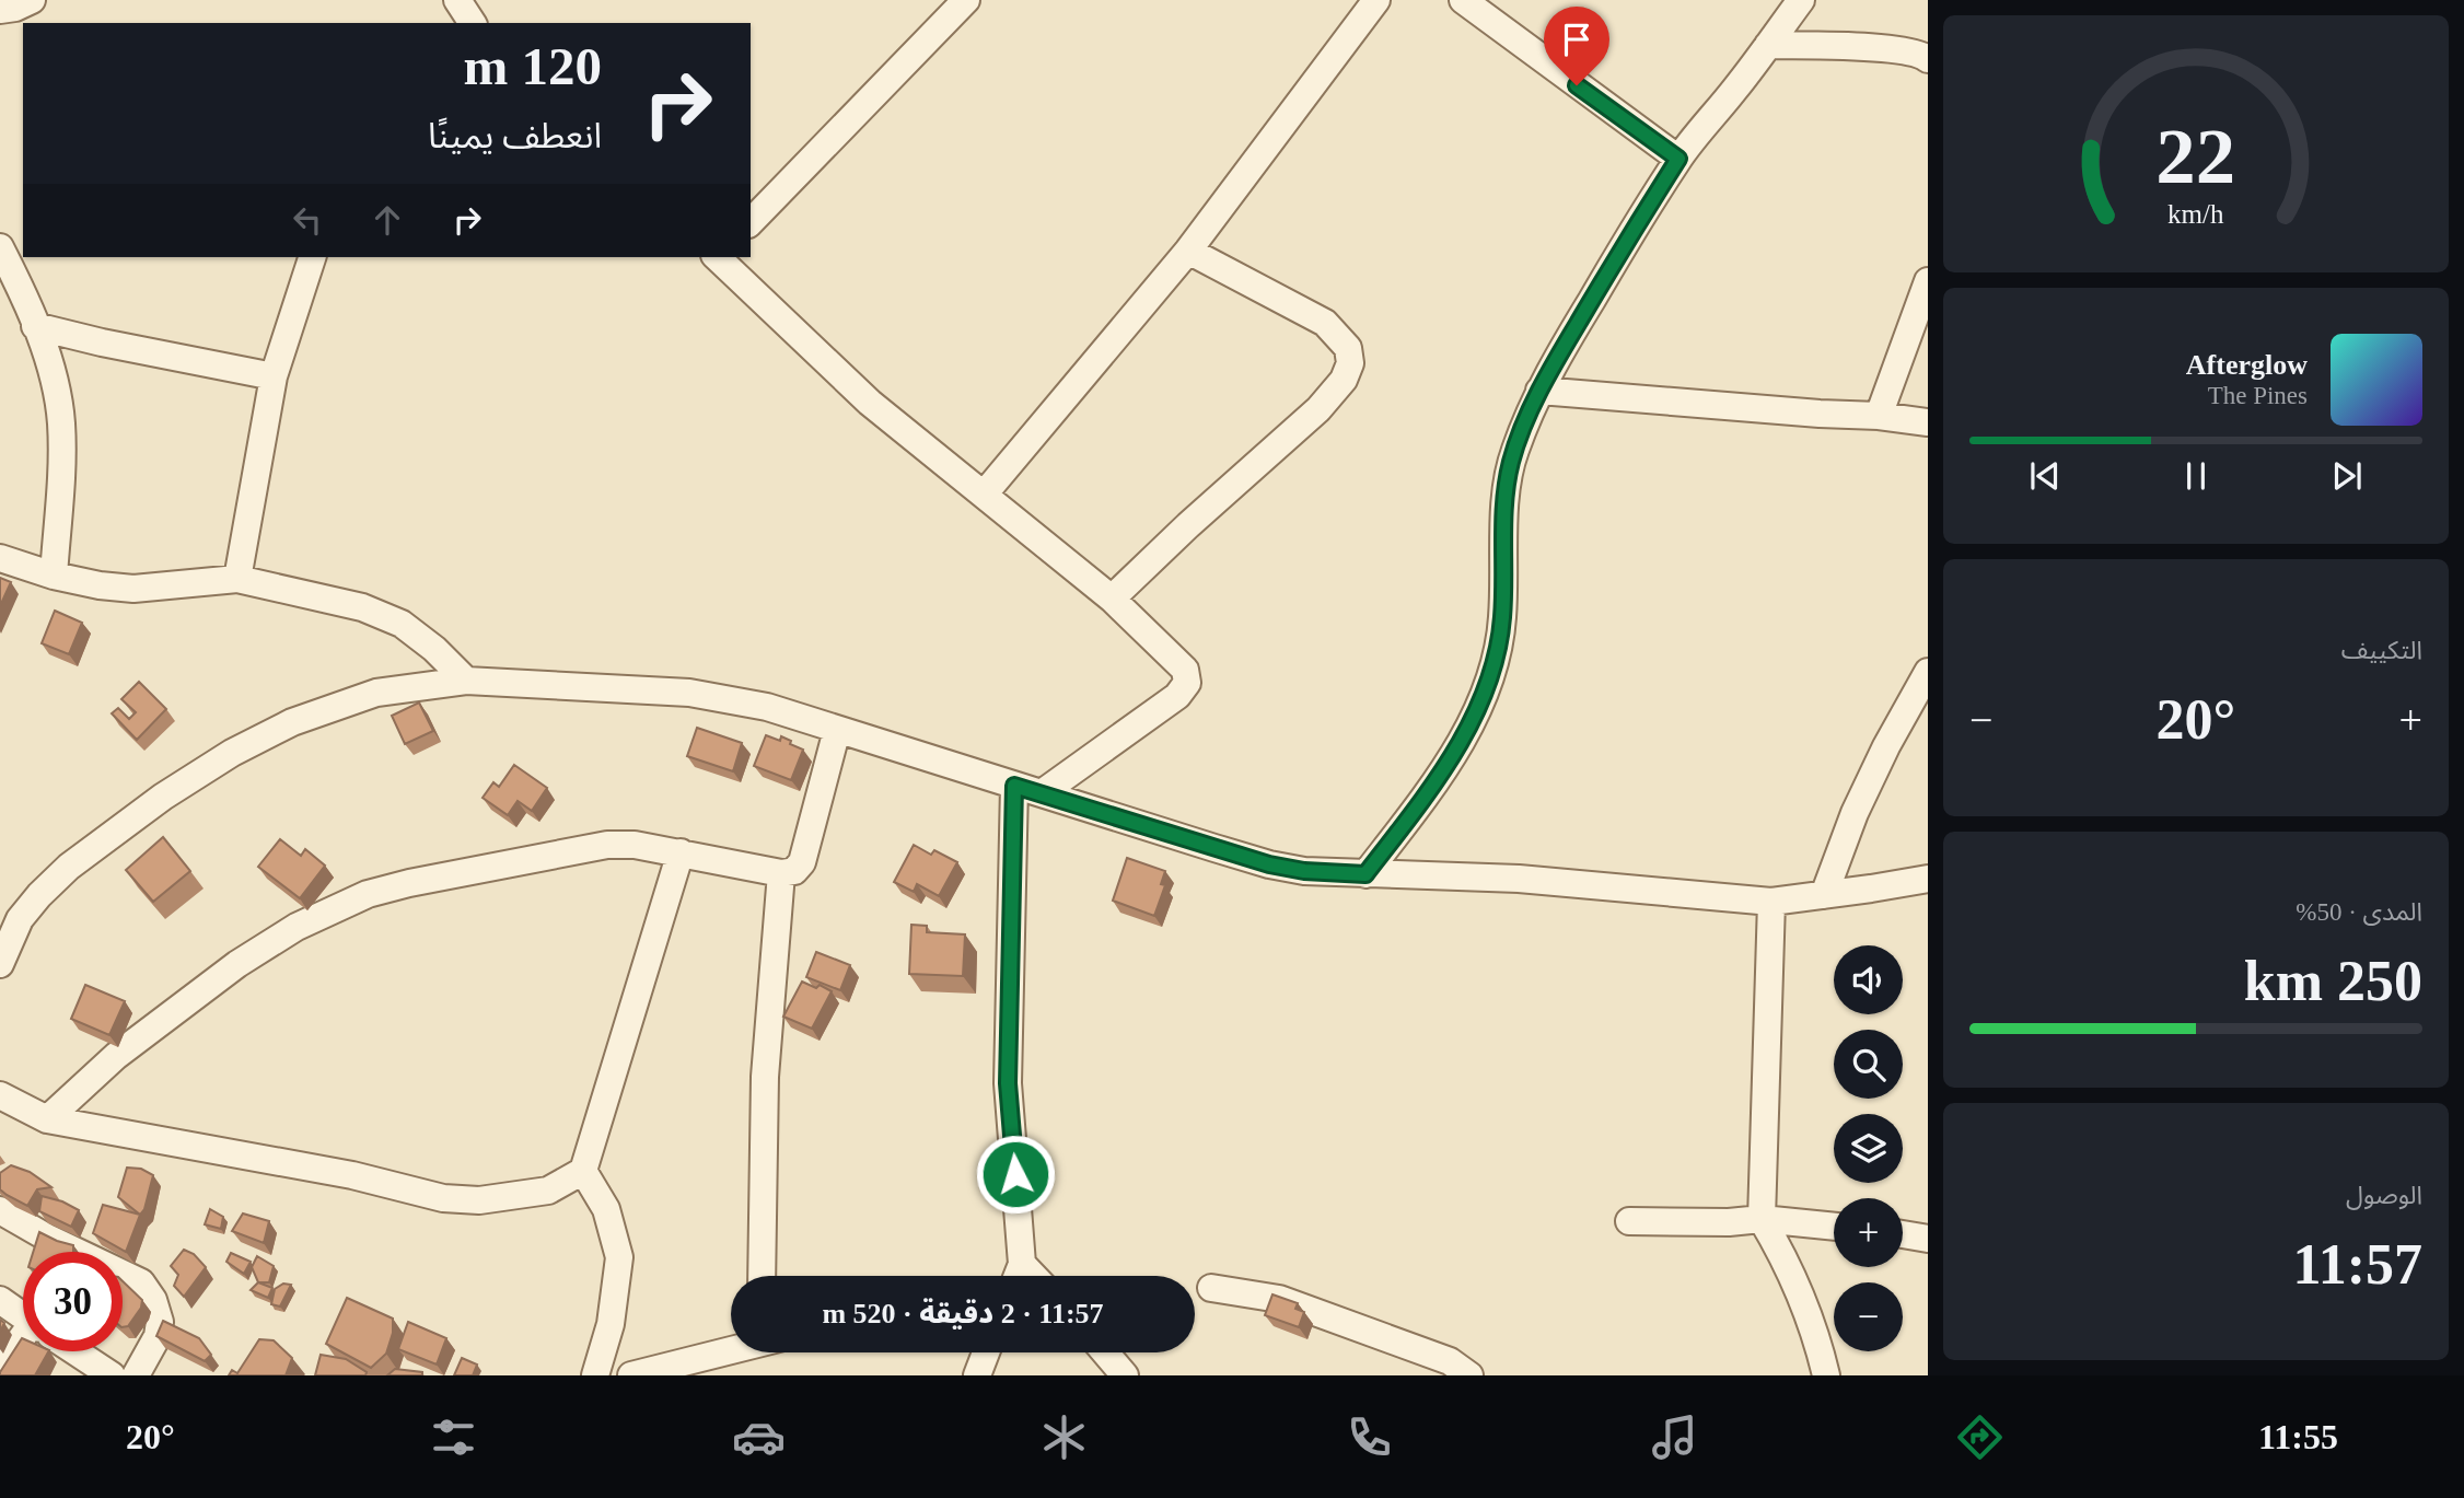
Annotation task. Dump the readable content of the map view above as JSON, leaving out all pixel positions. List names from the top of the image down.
{
  "page": {
    "turn": ["120 m", "انعطف يمينًا"],
    "song": ["Afterglow", "The Pines"],
    "tile": [
      "التكييف",
      ["المدى · 50%", "250 km"],
      ["الوصول", "11:57"]
    ],
    "heat": ["−", "20°", "+"],
    "map_buttons": ["+", "−"],
    "limit": "30",
    "trip": "11:57 · 2 دقيقة · 520 m",
    "tabs": ["11:55", "20°"],
    "gauge": ["22", "km/h"]
  }
}
